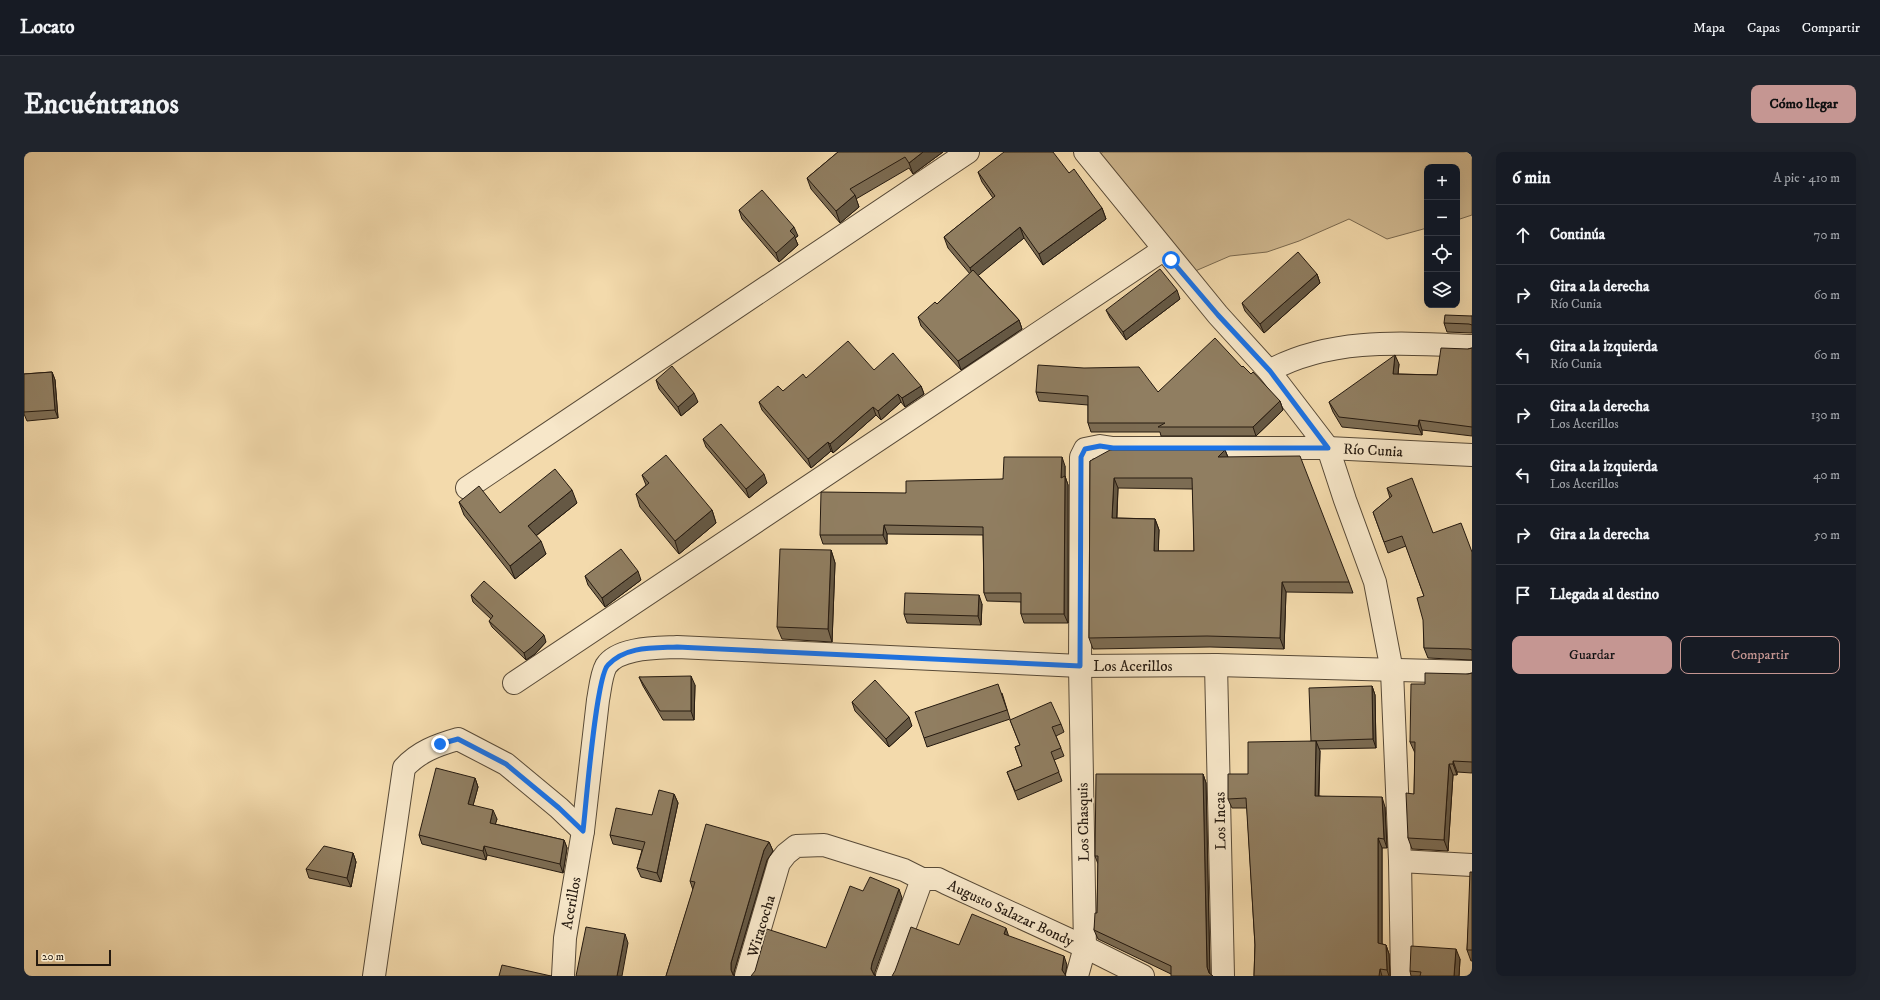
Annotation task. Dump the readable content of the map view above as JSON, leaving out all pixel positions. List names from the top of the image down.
{
  "streets": {
    "street": [
      "Río Cunia",
      "Los Acerillos",
      "Los Incas",
      "Los Chasquis",
      "Acerillos",
      "Augusto Salazar Bondy",
      "Wiracocha"
    ]
  },
  "crossings": [
    ["Río Cunia", "Los Acerillos"],
    ["Río Cunia", "Los Chasquis"],
    ["Los Acerillos", "Los Incas"],
    ["Los Acerillos", "Los Chasquis"],
    ["Los Acerillos", "Acerillos"],
    ["Los Chasquis", "Augusto Salazar Bondy"],
    ["Augusto Salazar Bondy", "Wiracocha"]
  ],
  "scale_bar": "20 m",
  "page": {
    "header": "Locato",
    "nav": ["Mapa", "Capas", "Compartir"],
    "buttons": [
      "Cómo llegar",
      ["Guardar", "Compartir"]
    ],
    "title": "Encuéntranos",
    "heading": ["6 min", "A pie · 410 m"],
    "map_buttons": ["+", "−"],
    "list": [
      ["Continúa", "70 m"],
      ["Gira a la derecha", "Río Cunia", "60 m"],
      ["Gira a la izquierda", "Río Cunia", "60 m"],
      ["Gira a la derecha", "Los Acerillos", "130 m"],
      ["Gira a la izquierda", "Los Acerillos", "40 m"],
      ["Gira a la derecha", "50 m"],
      "Llegada al destino"
    ],
    "scale": "20 m"
  }
}
